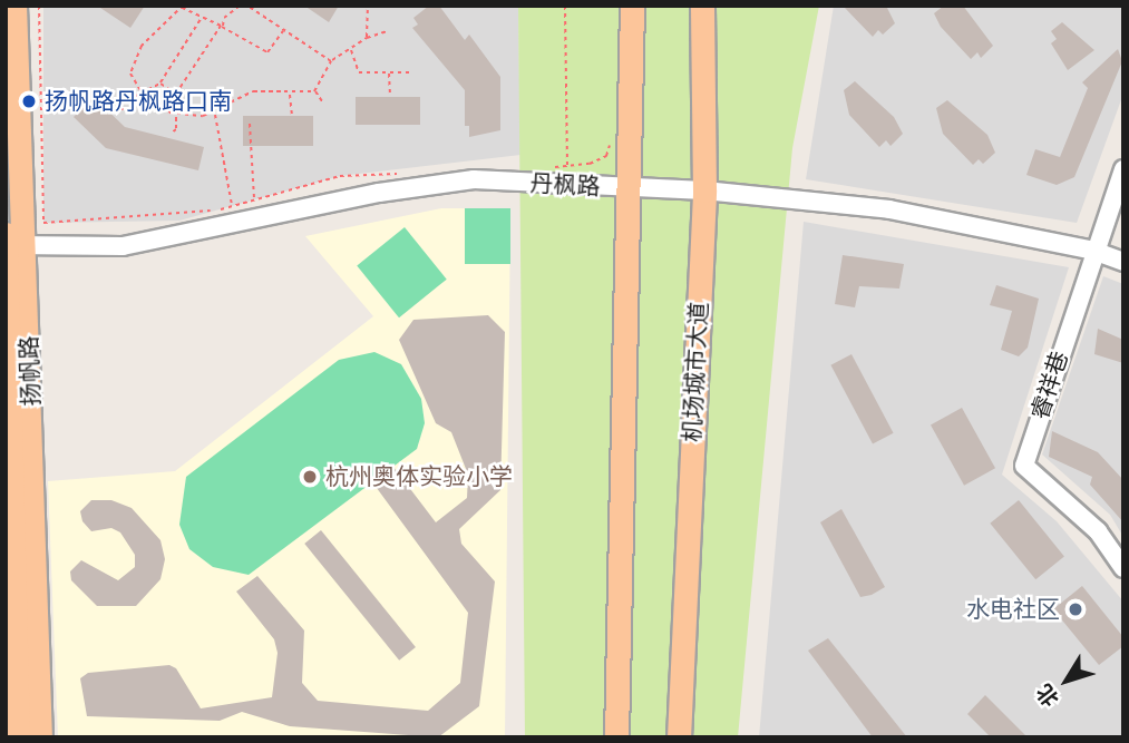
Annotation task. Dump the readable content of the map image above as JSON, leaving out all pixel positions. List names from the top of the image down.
{
  "streets": {
    "main road": ["扬帆路", "机场城市大道"],
    "street": ["丹枫路", "睿祥巷"]
  },
  "crossings": [
    ["丹枫路", "扬帆路"],
    ["丹枫路", "机场城市大道"],
    ["丹枫路", "睿祥巷"]
  ],
  "places": ["扬帆路丹枫路口南", "杭州奥体实验小学", "水电社区"],
  "north": "bottom left"
}
